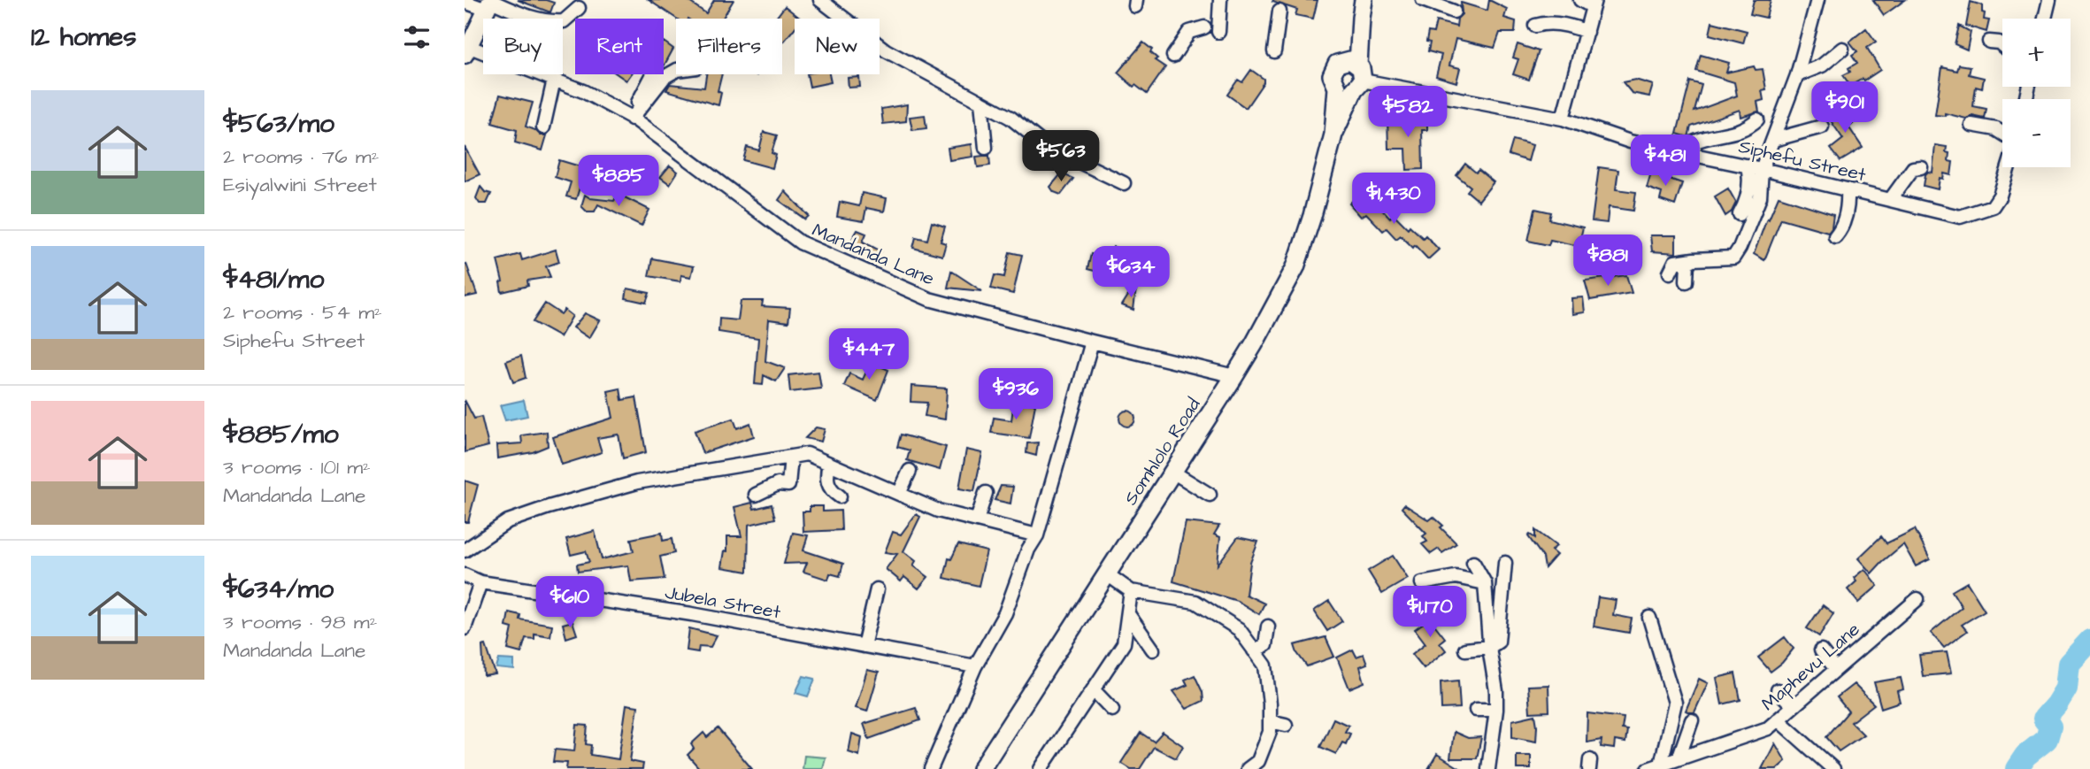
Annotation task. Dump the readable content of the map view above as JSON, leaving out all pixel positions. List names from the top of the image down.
{
  "streets": {
    "main road": ["Somhlolo Road"],
    "street": [
      "Siphefu Street",
      "Mandanda Lane",
      "Jubela Street",
      "Maphevu Lane"
    ]
  },
  "crossings": [
    ["Siphefu Street", "Somhlolo Road"],
    ["Mandanda Lane", "Somhlolo Road"]
  ],
  "page": {
    "heading": "12 homes",
    "map_buttons": ["+", "−"],
    "chip": [
      "Buy",
      "Rent",
      "Filters",
      "New"
    ],
    "list": [
      {
        "name": "$563/mo",
        "note": "2 rooms · 76 m² · Esiyalwini Street"
      },
      {
        "name": "$481/mo",
        "note": "2 rooms · 54 m² · Siphefu Street"
      },
      {
        "name": "$885/mo",
        "note": "3 rooms · 101 m² · Mandanda Lane"
      },
      {
        "name": "$634/mo",
        "note": "3 rooms · 98 m² · Mandanda Lane"
      }
    ],
    "price": [
      "$901",
      "$582",
      "$563",
      "$481",
      "$885",
      "$1,430",
      "$881",
      "$634",
      "$447",
      "$936",
      "$610",
      "$1,170"
    ]
  }
}
